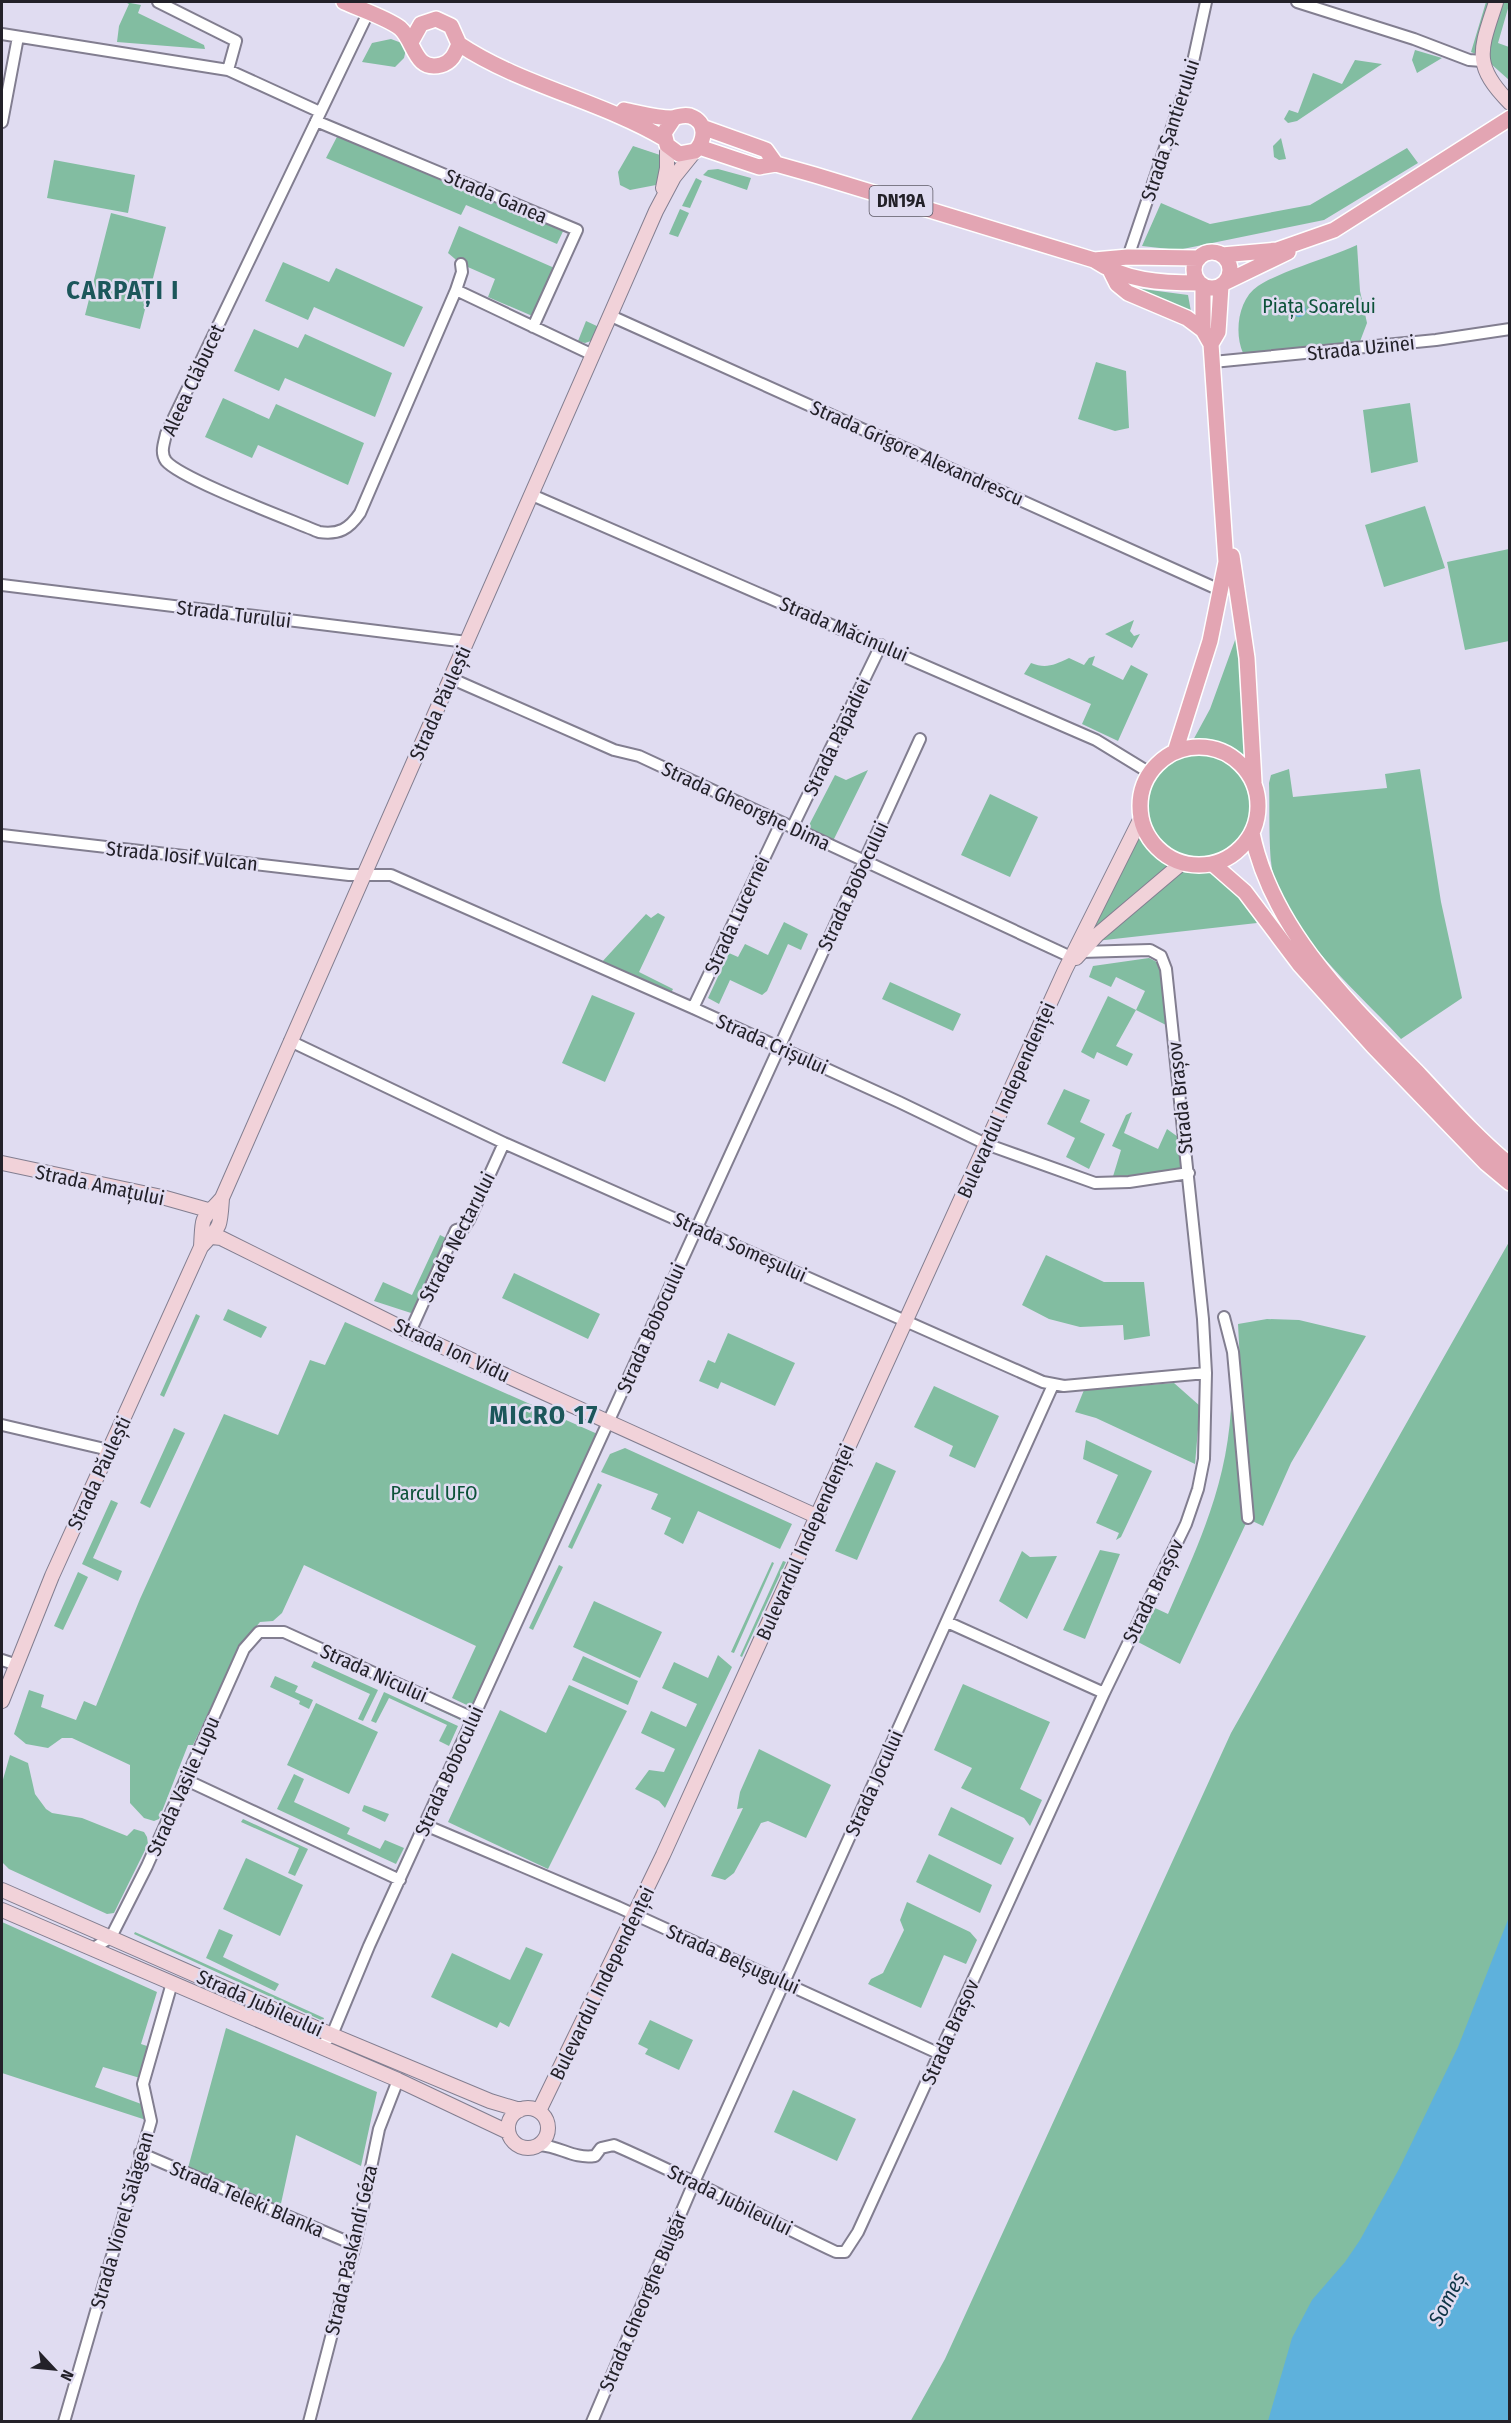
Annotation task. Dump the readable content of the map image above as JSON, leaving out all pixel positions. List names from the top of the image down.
{
  "streets": {
    "main road": ["DN19A", "Bulevardul Independenței"],
    "street": [
      "Strada Șantierului",
      "Strada Ganea",
      "Strada Uzinei",
      "Aleea Clăbucet",
      "Strada Grigore Alexandrescu",
      "Strada Turului",
      "Strada Măcinului",
      "Strada Păulești",
      "Strada Păpădiei",
      "Strada Gheorghe Dima",
      "Strada Iosif Vulcan",
      "Strada Bobocului",
      "Strada Lucernei",
      "Strada Crișului",
      "Strada Brașov",
      "Strada Amațului",
      "Strada Nectarului",
      "Strada Someșului",
      "Strada Ion Vidu",
      "Strada Nicului",
      "Strada Jocului",
      "Strada Vasile Lupu",
      "Strada Belșugului",
      "Strada Jubileului",
      "Strada Teleki Blanka",
      "Strada Viorel Sălăgean",
      "Strada Páskándi Géza",
      "Strada Gheorghe Bulgăr"
    ]
  },
  "crossings": [
    ["Strada Șantierului", "DN19A"],
    ["Strada Ganea", "Aleea Clăbucet"],
    ["DN19A", "Strada Păulești"],
    ["Strada Grigore Alexandrescu", "Strada Păulești"],
    ["Strada Turului", "Strada Păulești"],
    ["Strada Măcinului", "Strada Păulești"],
    ["Strada Măcinului", "Strada Păpădiei"],
    ["Strada Măcinului", "Bulevardul Independenței"],
    ["Strada Păulești", "Strada Gheorghe Dima"],
    ["Strada Păulești", "Strada Iosif Vulcan"],
    ["Strada Păulești", "Strada Crișului"],
    ["Strada Păulești", "Strada Amațului"],
    ["Strada Păulești", "Strada Someșului"],
    ["Strada Păulești", "Strada Ion Vidu"],
    ["Strada Păpădiei", "Strada Gheorghe Dima"],
    ["Strada Gheorghe Dima", "Strada Bobocului"],
    ["Strada Gheorghe Dima", "Strada Lucernei"],
    ["Strada Gheorghe Dima", "Strada Brașov"],
    ["Strada Gheorghe Dima", "Bulevardul Independenței"],
    ["Strada Iosif Vulcan", "Strada Crișului"],
    ["Strada Bobocului", "Strada Crișului"],
    ["Strada Bobocului", "Strada Someșului"],
    ["Strada Bobocului", "Strada Ion Vidu"],
    ["Strada Bobocului", "Strada Nicului"],
    ["Strada Bobocului", "Strada Belșugului"],
    ["Strada Bobocului", "Strada Jubileului"],
    ["Strada Lucernei", "Strada Crișului"],
    ["Strada Crișului", "Strada Brașov"],
    ["Strada Crișului", "Bulevardul Independenței"],
    ["Strada Brașov", "Bulevardul Independenței"],
    ["Strada Brașov", "Strada Someșului"],
    ["Strada Brașov", "Strada Belșugului"],
    ["Strada Brașov", "Strada Jubileului"],
    ["Bulevardul Independenței", "Strada Someșului"],
    ["Bulevardul Independenței", "Strada Ion Vidu"],
    ["Bulevardul Independenței", "Strada Belșugului"],
    ["Bulevardul Independenței", "Strada Jubileului"],
    ["Strada Nectarului", "Strada Someșului"],
    ["Strada Nectarului", "Strada Ion Vidu"],
    ["Strada Someșului", "Strada Jocului"],
    ["Strada Nicului", "Strada Vasile Lupu"],
    ["Strada Jocului", "Strada Belșugului"],
    ["Strada Jocului", "Strada Jubileului"],
    ["Strada Jocului", "Strada Gheorghe Bulgăr"],
    ["Strada Vasile Lupu", "Strada Jubileului"],
    ["Strada Jubileului", "Strada Viorel Sălăgean"],
    ["Strada Jubileului", "Strada Páskándi Géza"],
    ["Strada Jubileului", "Strada Gheorghe Bulgăr"],
    ["Strada Teleki Blanka", "Strada Viorel Sălăgean"],
    ["Strada Teleki Blanka", "Strada Páskándi Géza"]
  ],
  "districts": ["CARPAȚI I", "MICRO 17"],
  "water": ["Someș"],
  "parks": ["Piața Soarelui", "Parcul UFO"],
  "north": "bottom right"
}
